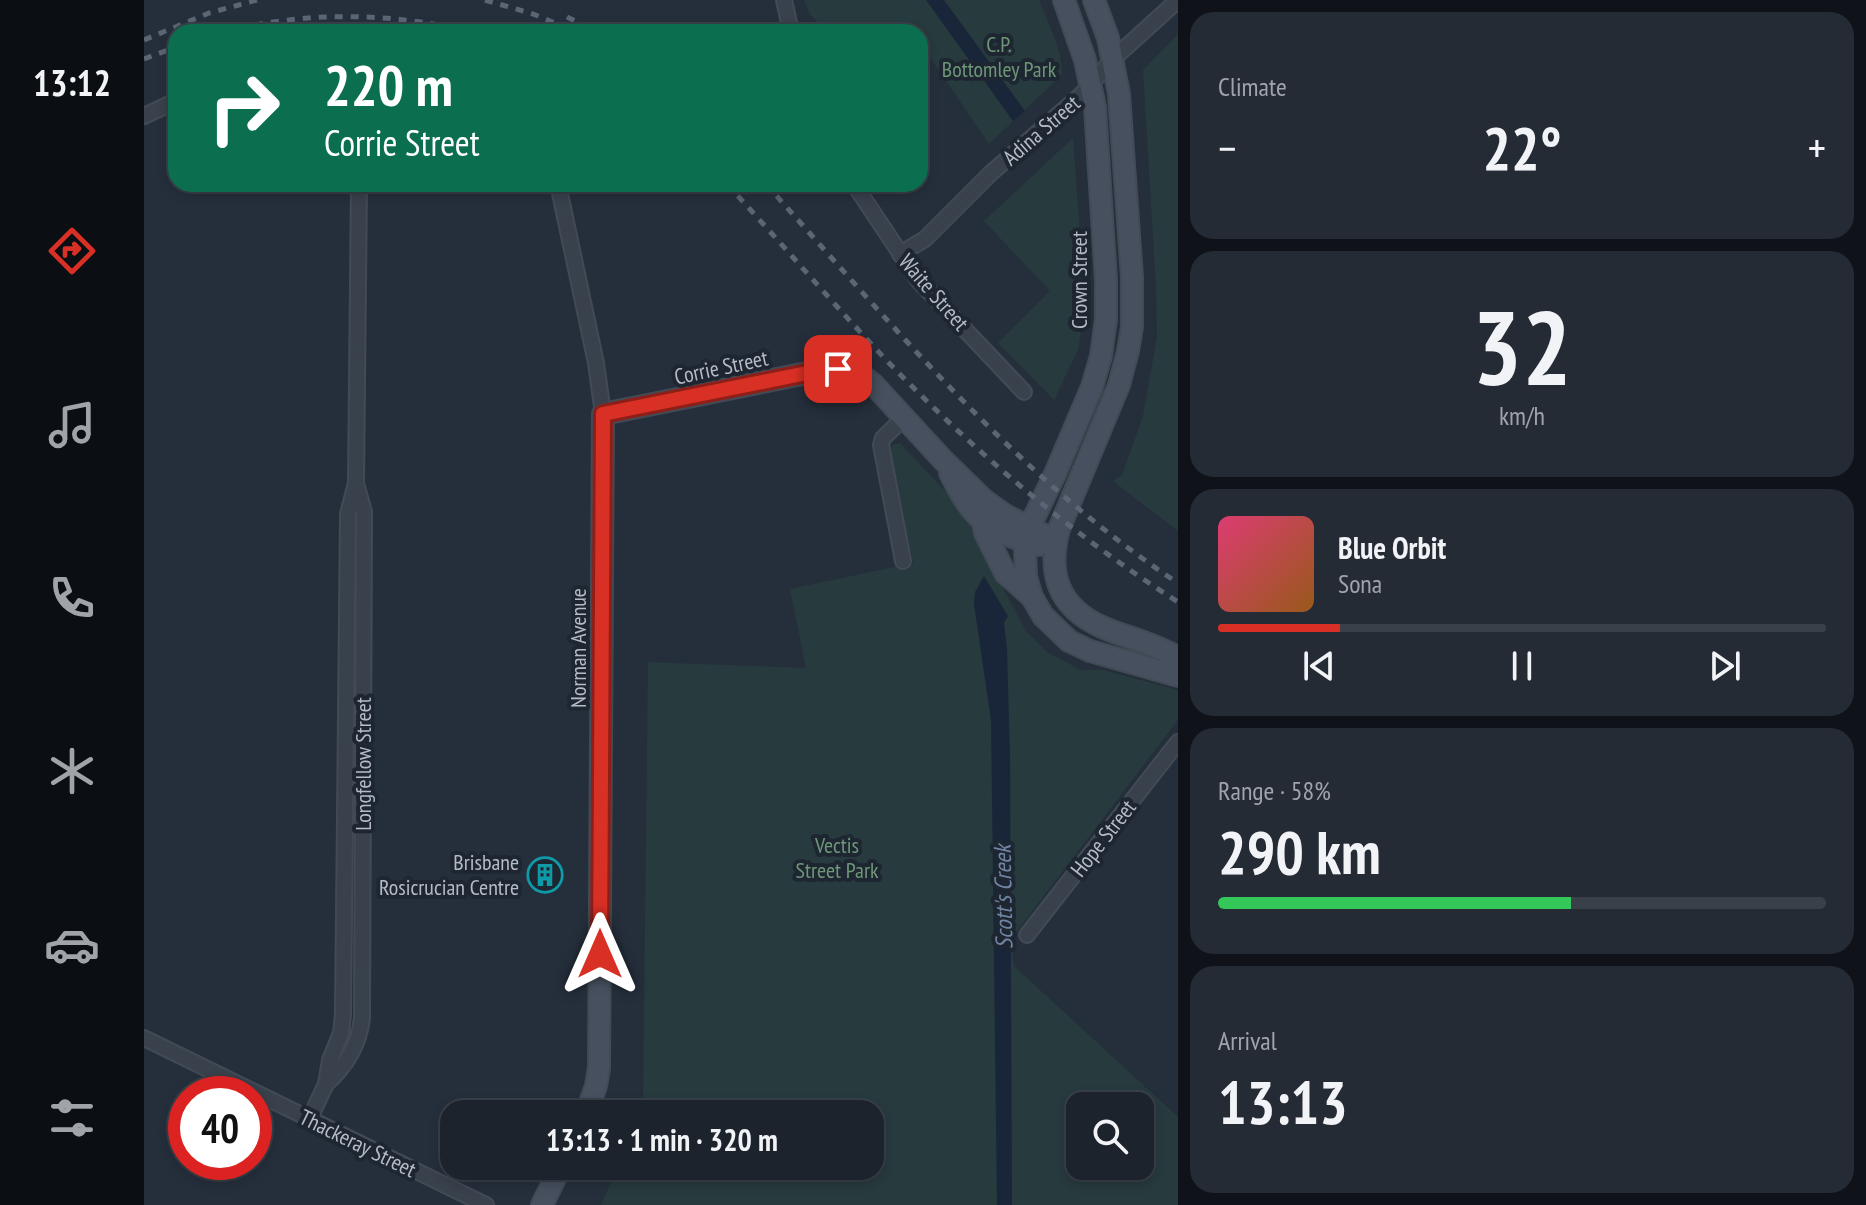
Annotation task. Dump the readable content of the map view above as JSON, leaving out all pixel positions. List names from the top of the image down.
{
  "streets": {
    "main road": ["Crown Street", "Corrie Street", "Norman Avenue"],
    "street": [
      "Adina Street",
      "Waite Street",
      "Longfellow Street",
      "Hope Street",
      "Thackeray Street"
    ]
  },
  "crossings": [
    ["Adina Street", "Crown Street"],
    ["Adina Street", "Waite Street"],
    ["Corrie Street", "Norman Avenue"],
    ["Longfellow Street", "Thackeray Street"]
  ],
  "water": ["Scott's Creek"],
  "parks": ["C.P. Bottomley Park", "Vectis Street Park"],
  "places": {
    "building": ["Brisbane Rosicrucian Centre"]
  },
  "page": {
    "tabs": "13:12",
    "tile": [
      "Climate",
      ["32", "km/h"],
      ["Range · 58%", "290 km"],
      ["Arrival", "13:13"]
    ],
    "turn": ["220 m", "Corrie Street"],
    "heat": ["−", "22°", "+"],
    "song": ["Blue Orbit", "Sona"],
    "limit": "40",
    "trip": "13:13 · 1 min · 320 m"
  }
}
